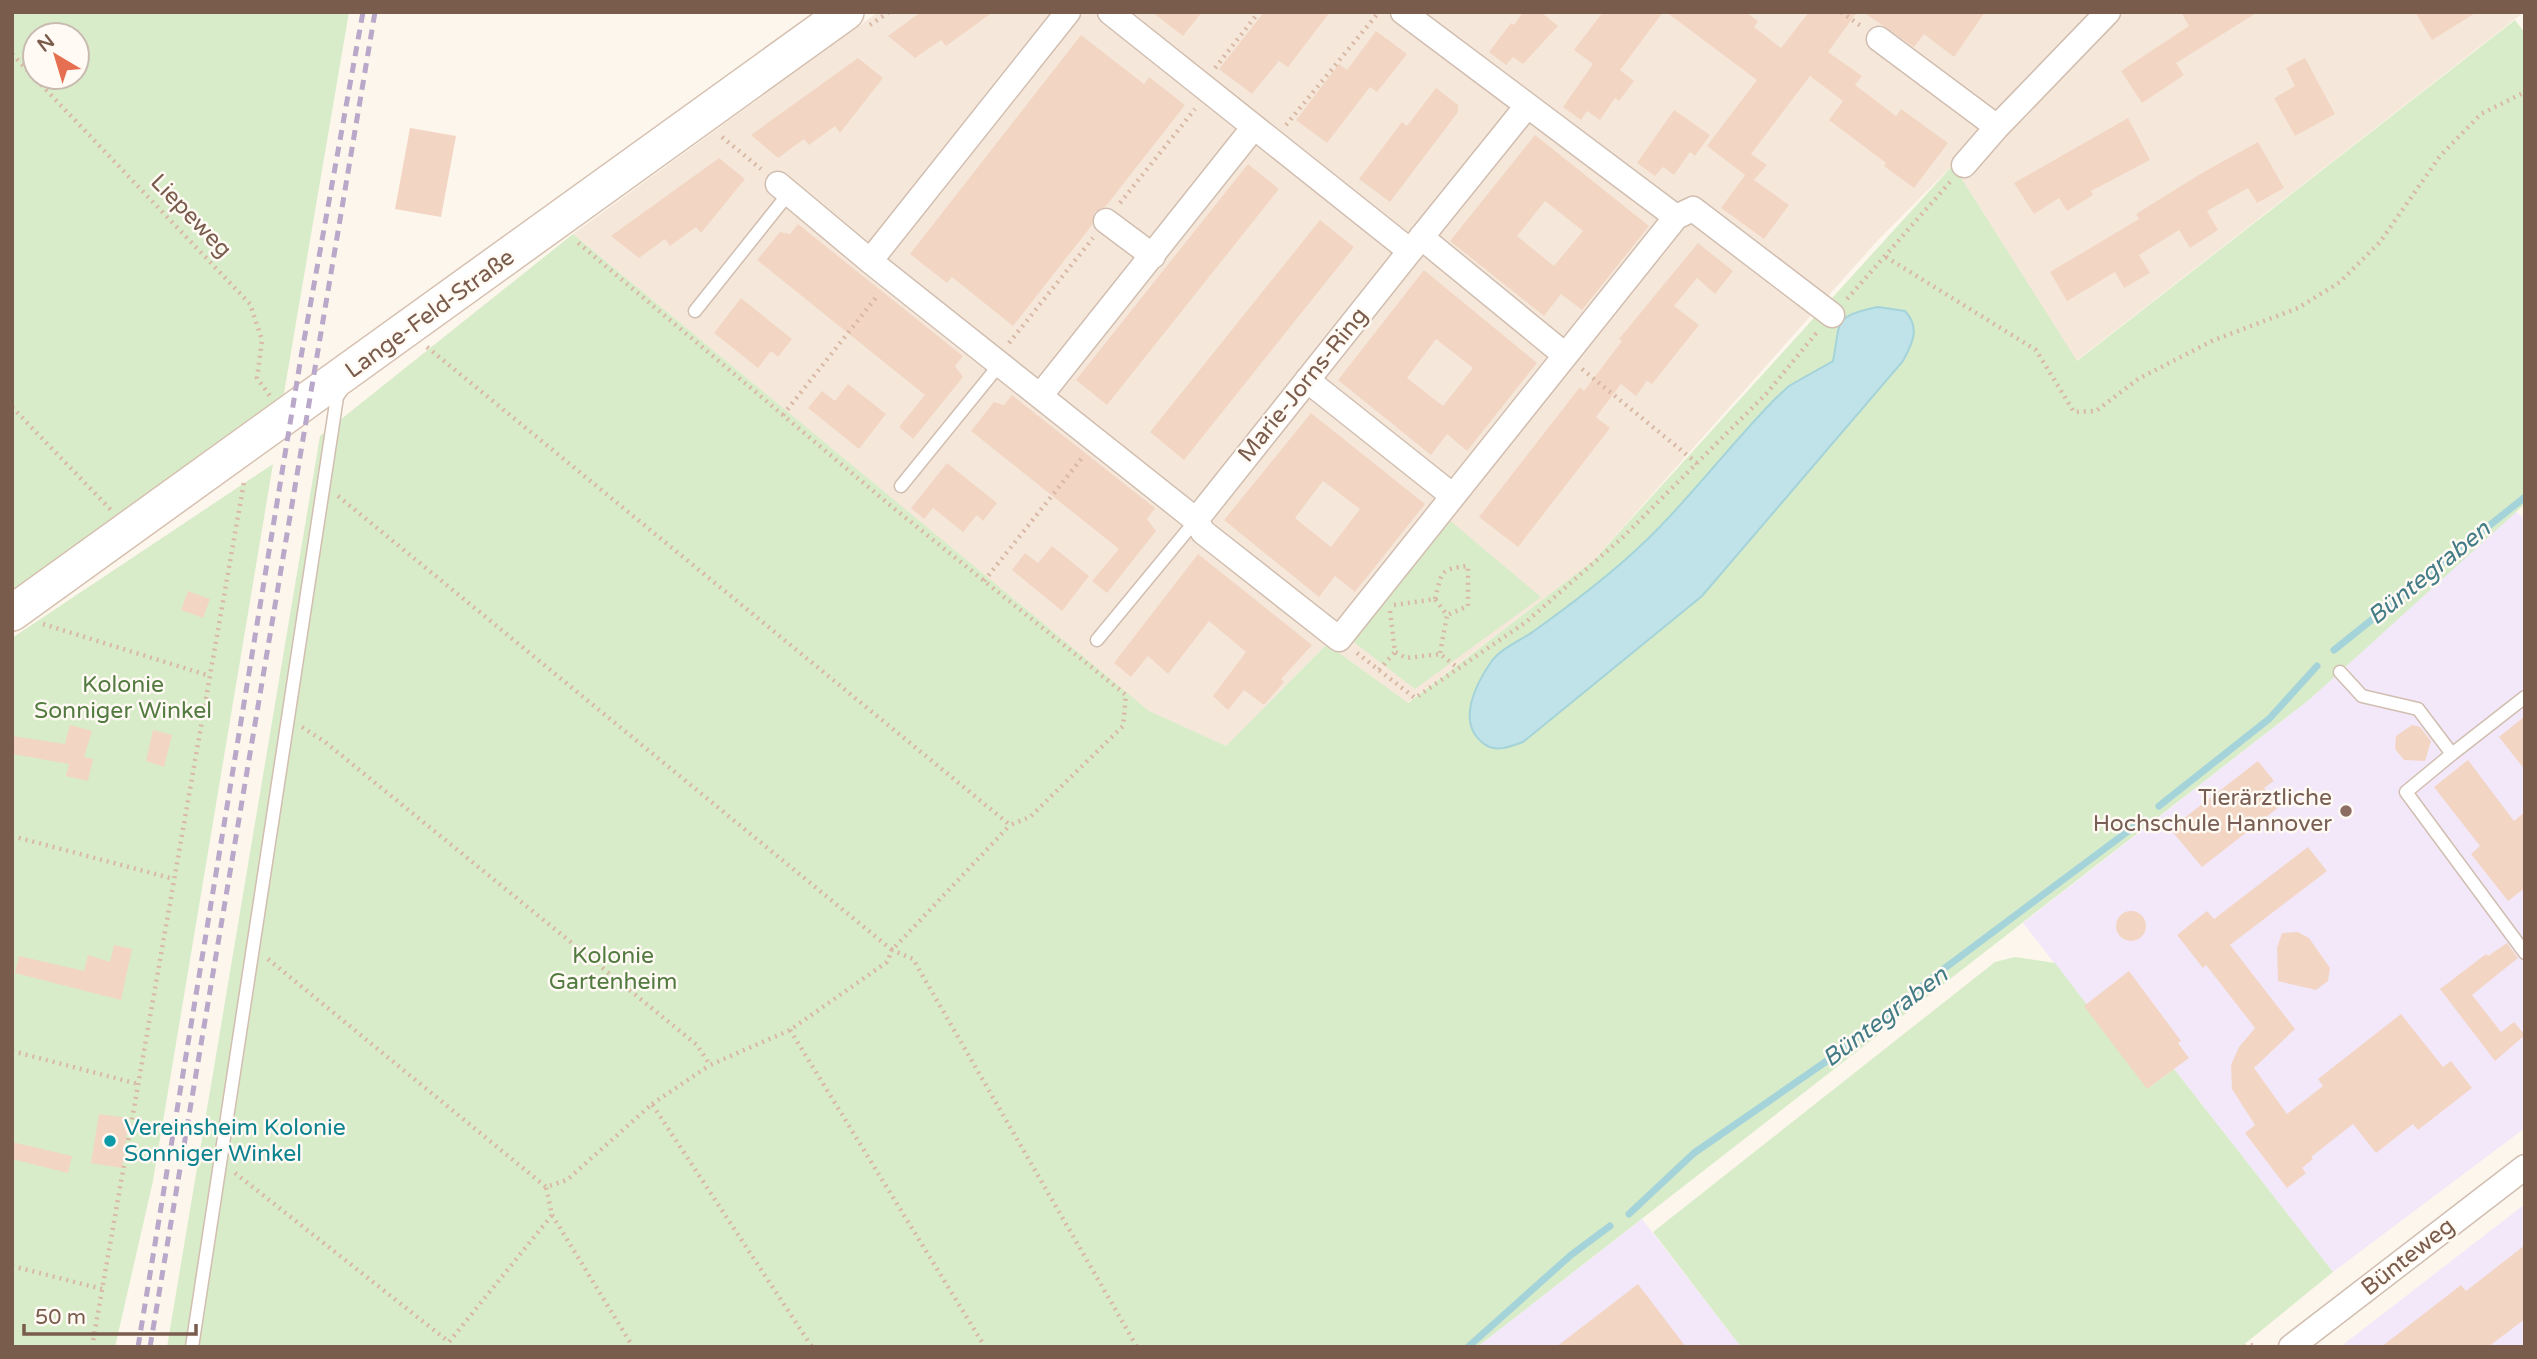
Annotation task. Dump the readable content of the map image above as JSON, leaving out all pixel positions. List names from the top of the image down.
{
  "streets": {
    "street": ["Lange-Feld-Straße", "Marie-Jorns-Ring", "Bünteweg"],
    "path": ["Liepeweg"]
  },
  "crossings": [
    ["Liepeweg", "Lange-Feld-Straße"]
  ],
  "water": ["Büntegraben"],
  "parks": ["Kolonie Sonniger Winkel", "Kolonie Gartenheim"],
  "places": ["Tierärztliche Hochschule Hannover", "Vereinsheim Kolonie Sonniger Winkel"],
  "scale_bar": "50 m",
  "north": "top left"
}
